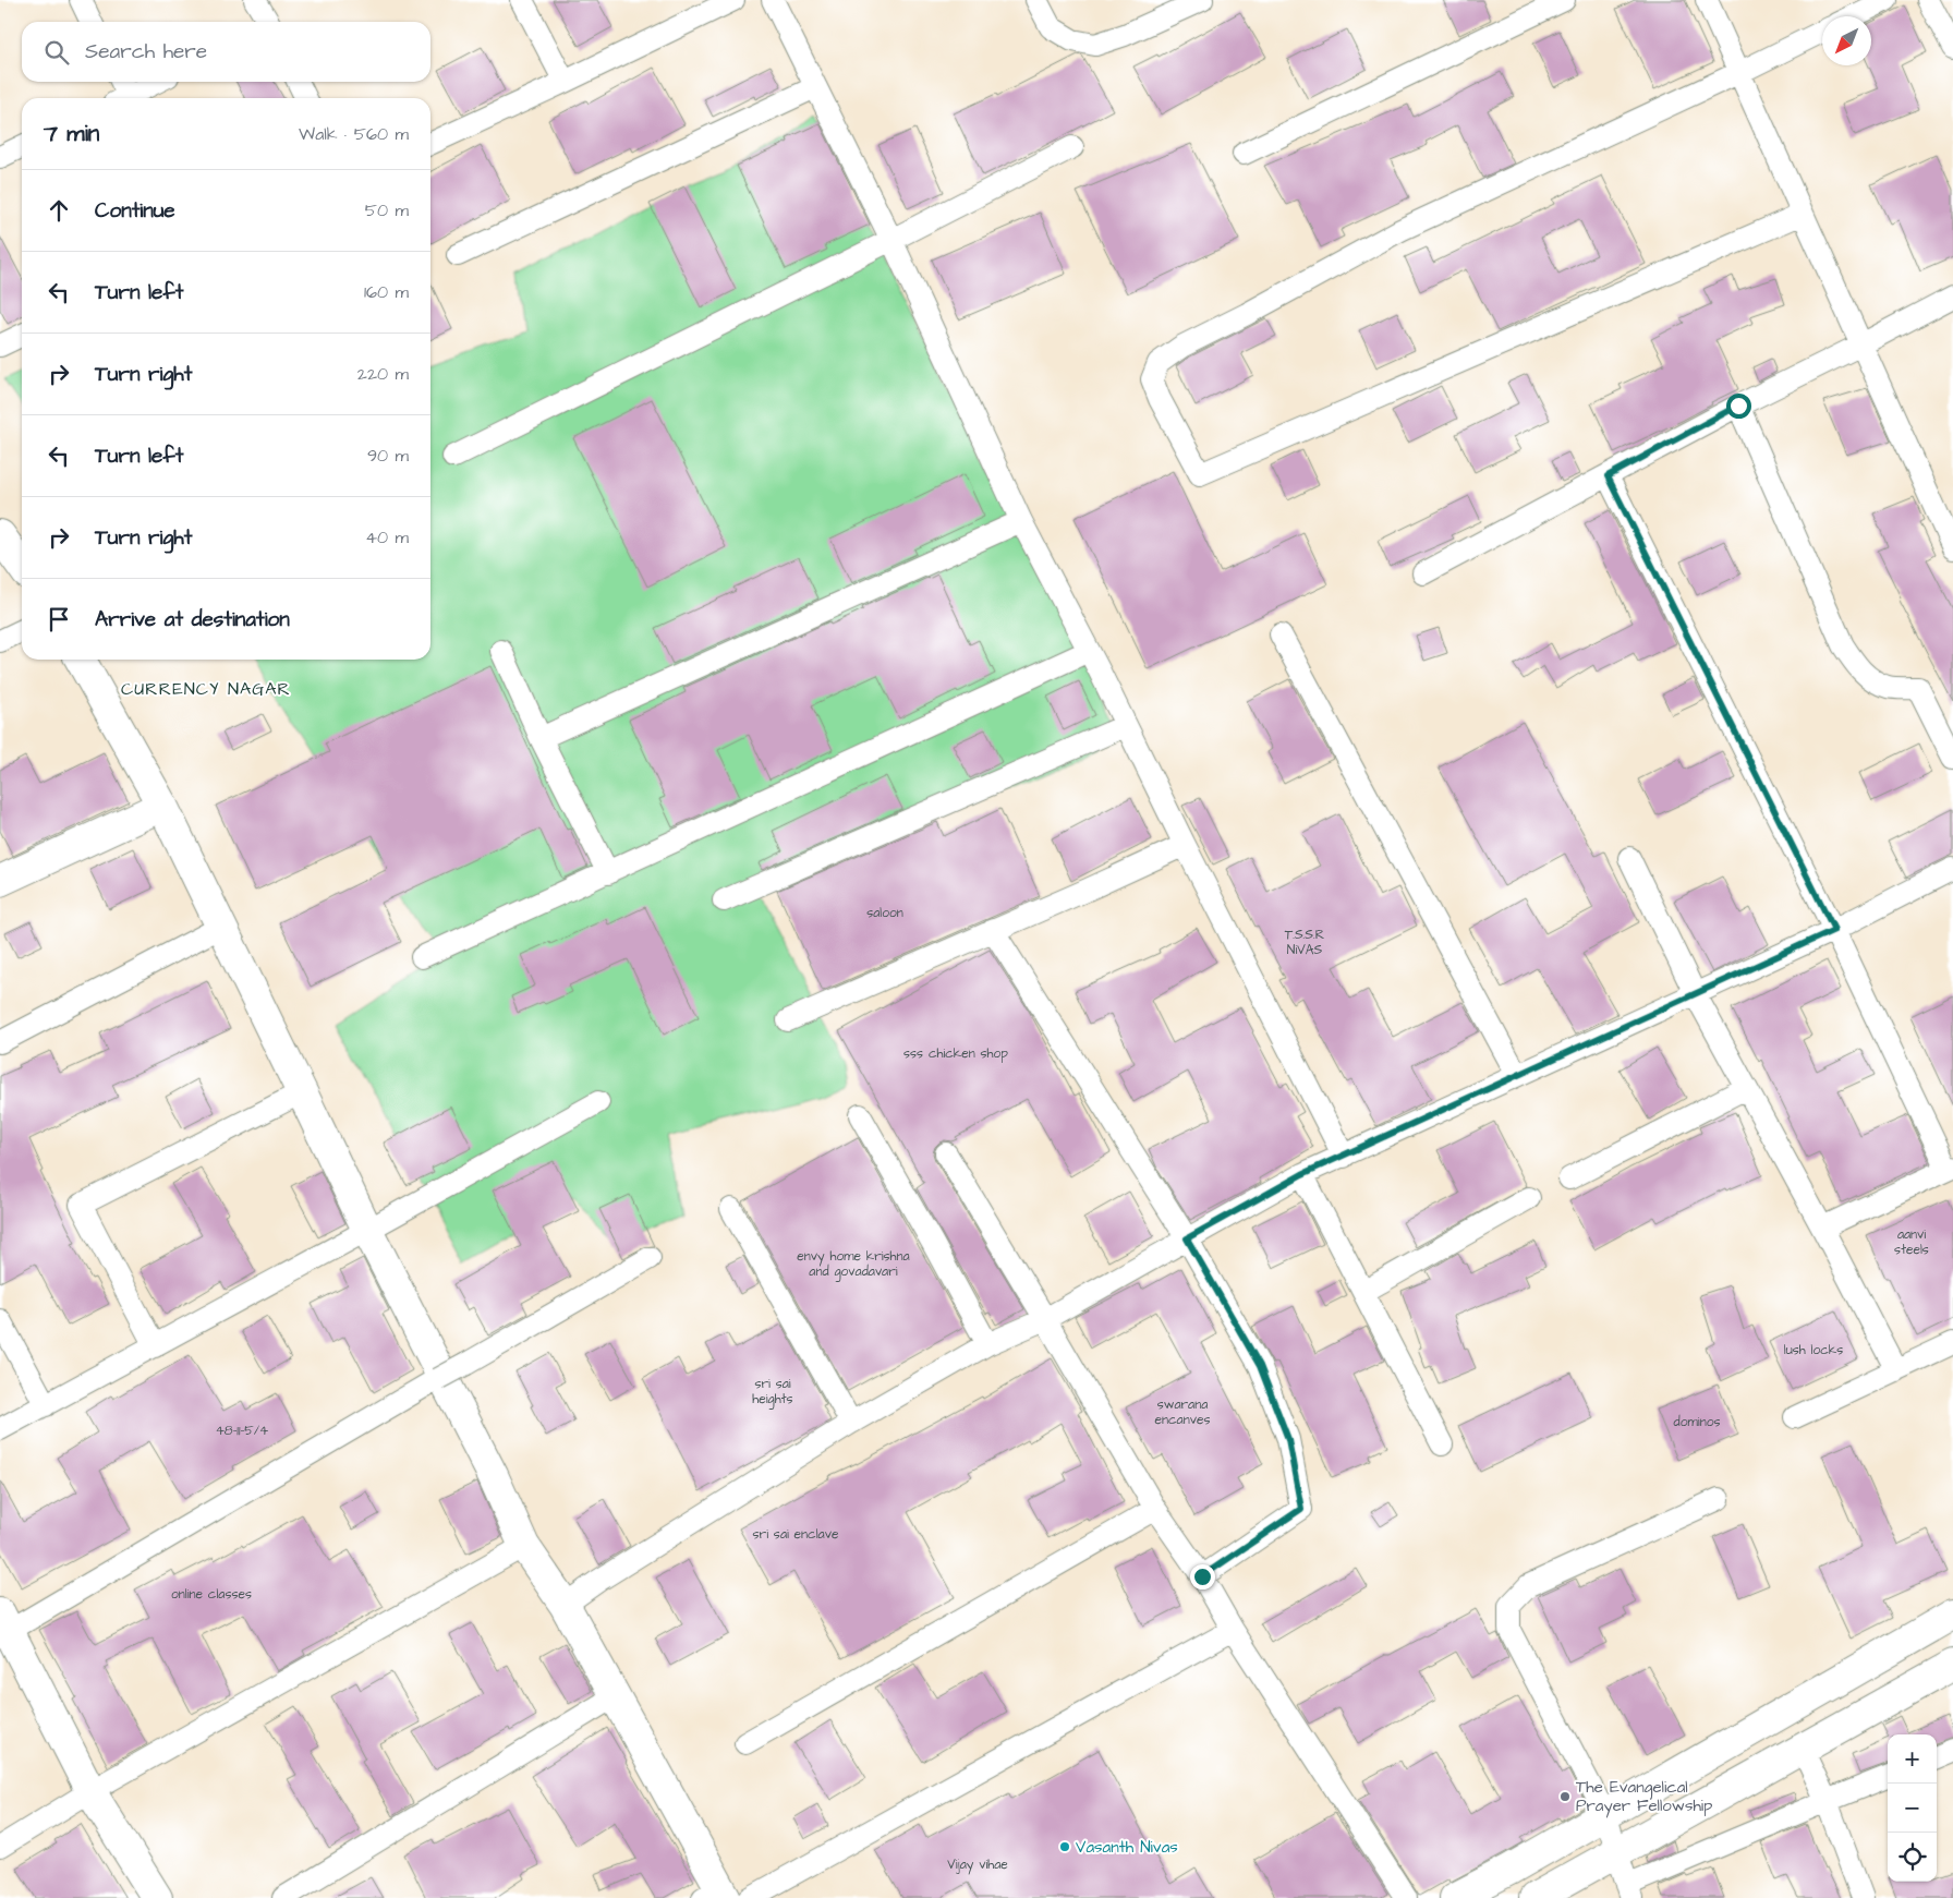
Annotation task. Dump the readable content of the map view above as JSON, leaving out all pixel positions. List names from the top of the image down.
{
  "districts": ["CURRENCY NAGAR"],
  "places": ["The Evangelical Prayer Fellowship", "Vasanth Nivas"],
  "house_numbers": [
    "saloon",
    "T.S.S.R NiVAS",
    "sss chicken shop",
    "aanvi steels",
    "envy home krishna and govadavari",
    "lush locks",
    "sri sai heights",
    "swarana encanves",
    "dominos",
    "48-11-5/4",
    "sri sai enclave",
    "online classes",
    "Vijay vihae"
  ],
  "north": "bottom left",
  "page": {
    "search": "Search here",
    "heading": ["7 min", "Walk · 560 m"],
    "list": [
      ["Continue", "50 m"],
      ["Turn left", "160 m"],
      ["Turn right", "220 m"],
      ["Turn left", "90 m"],
      ["Turn right", "40 m"],
      "Arrive at destination"
    ],
    "map_buttons": ["+", "−"]
  }
}
